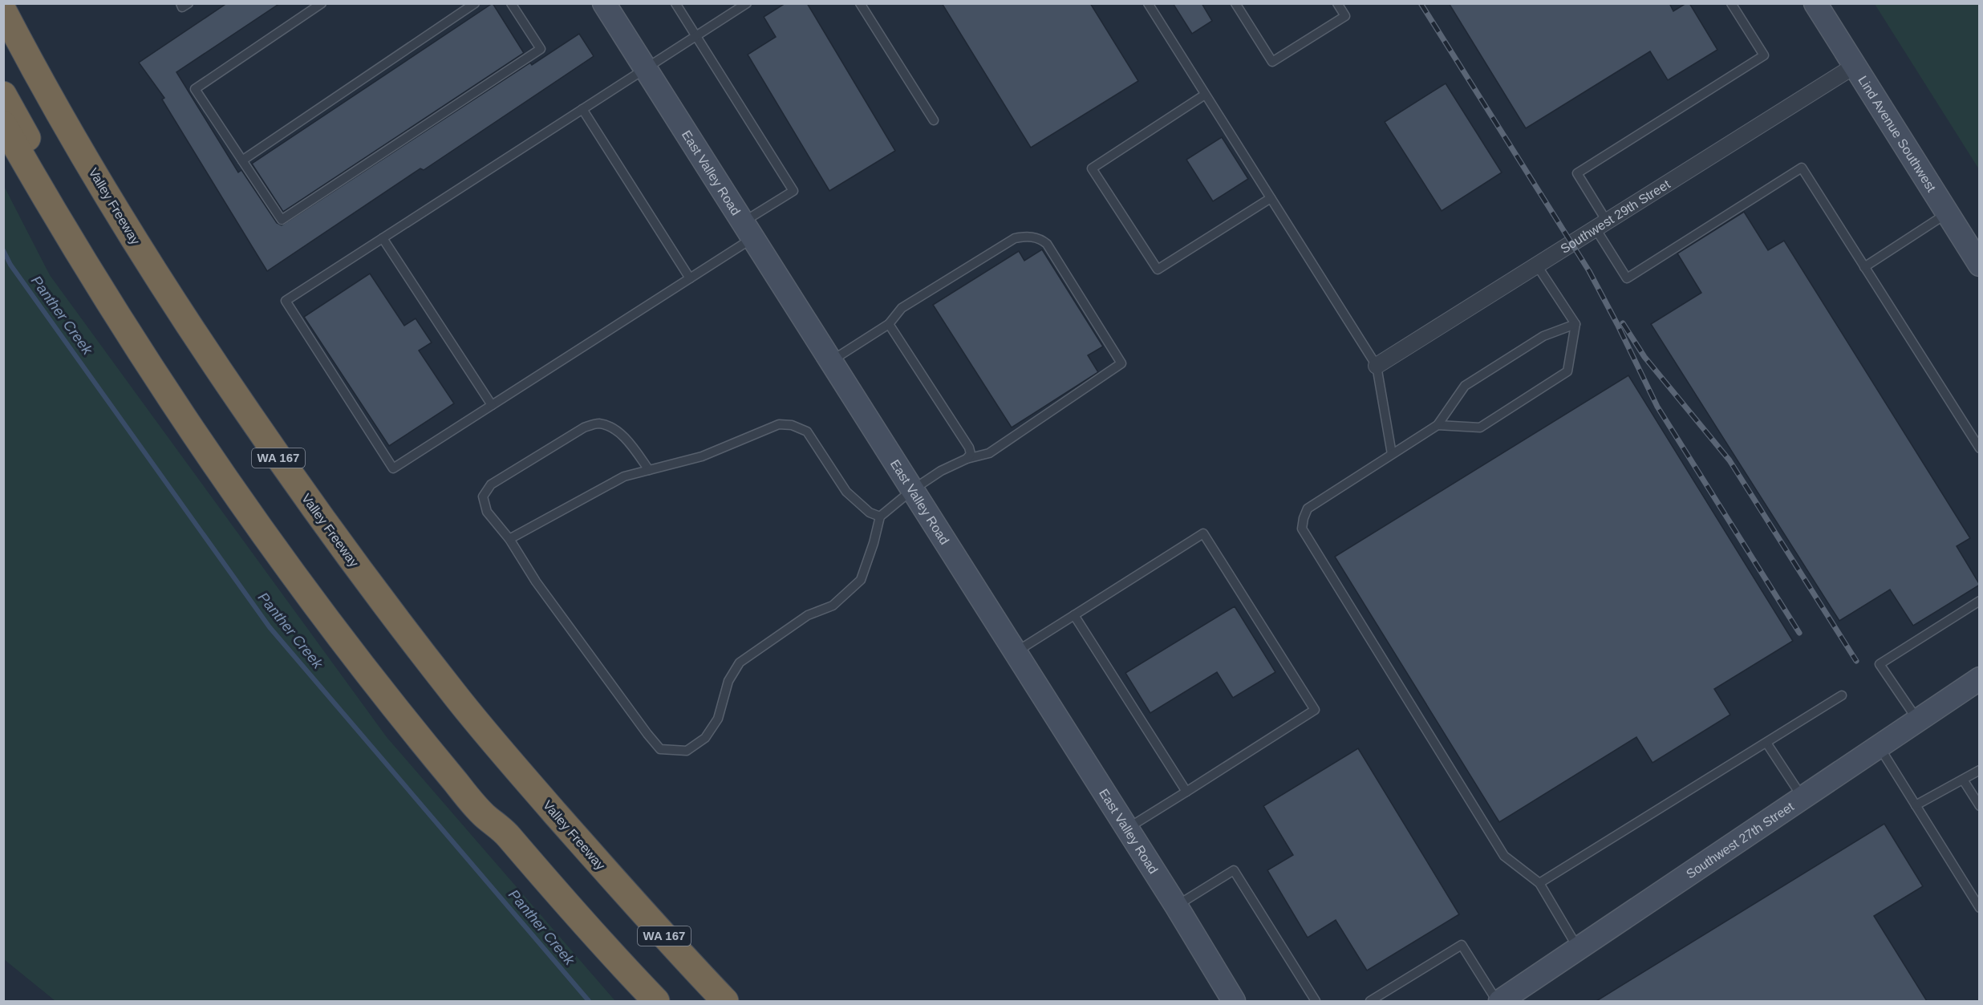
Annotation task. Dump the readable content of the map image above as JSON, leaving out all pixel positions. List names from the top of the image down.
{
  "streets": {
    "highway": ["Valley Freeway", "WA 167"],
    "street": [
      "Lind Avenue Southwest",
      "East Valley Road",
      "Southwest 29th Street",
      "Southwest 27th Street"
    ]
  },
  "crossings": [
    ["Lind Avenue Southwest", "Southwest 29th Street"]
  ],
  "water": ["Panther Creek"]
}
